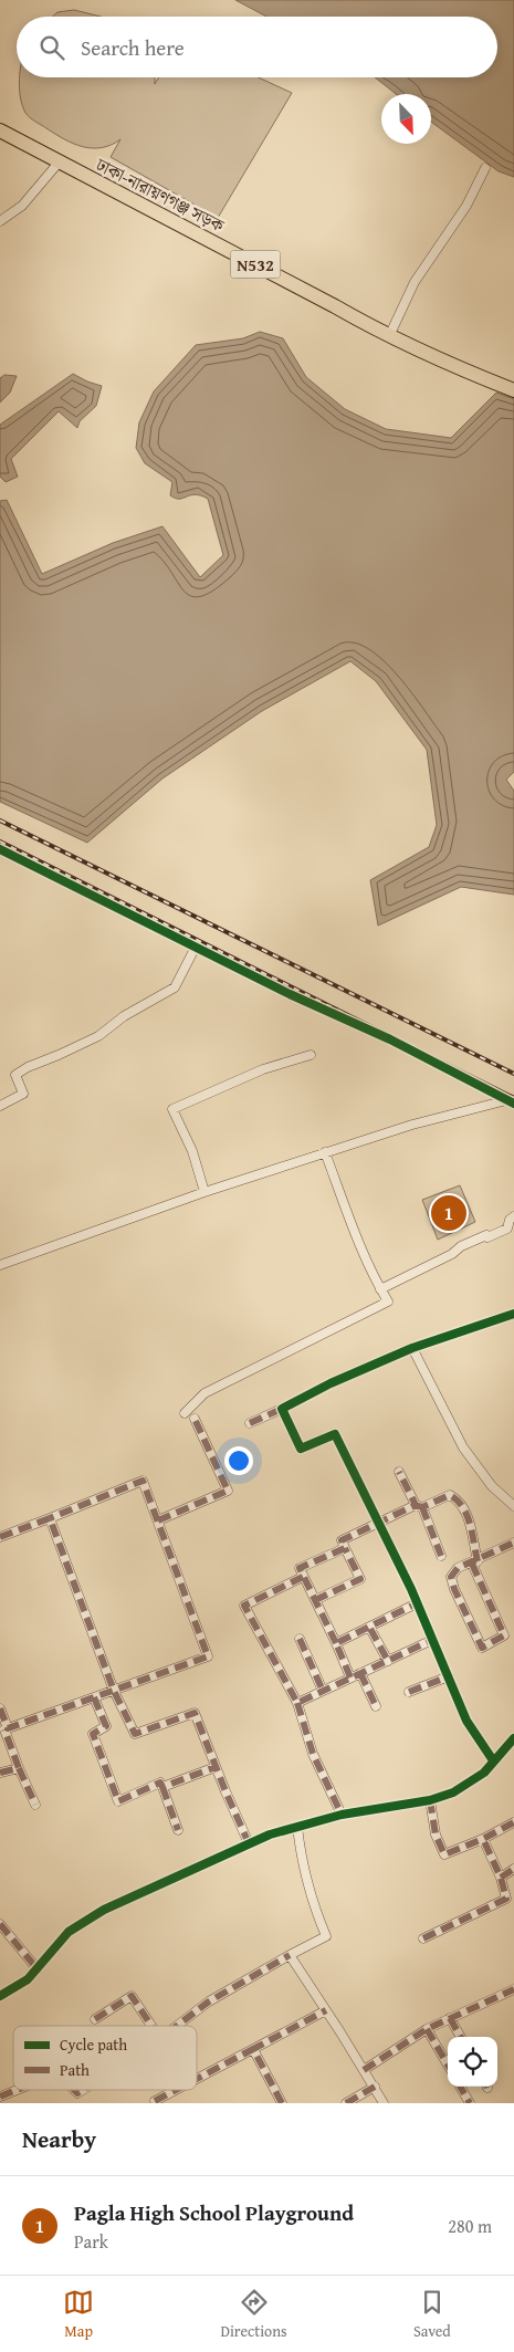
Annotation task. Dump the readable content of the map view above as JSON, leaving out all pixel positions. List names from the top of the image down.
{
  "streets": {
    "highway": ["ঢাকা-নারায়ণগঞ্জ সড়ক", "N532"]
  },
  "legend": ["Cycle path", "Path"],
  "north": "bottom right",
  "page": {
    "search": "Search here",
    "pins": "1",
    "heading": "Nearby",
    "list": [
      {
        "mark": "1",
        "name": "Pagla High School Playground",
        "note": "Park",
        "value": "280 m"
      }
    ],
    "nav": ["Map", "Directions", "Saved"]
  }
}
